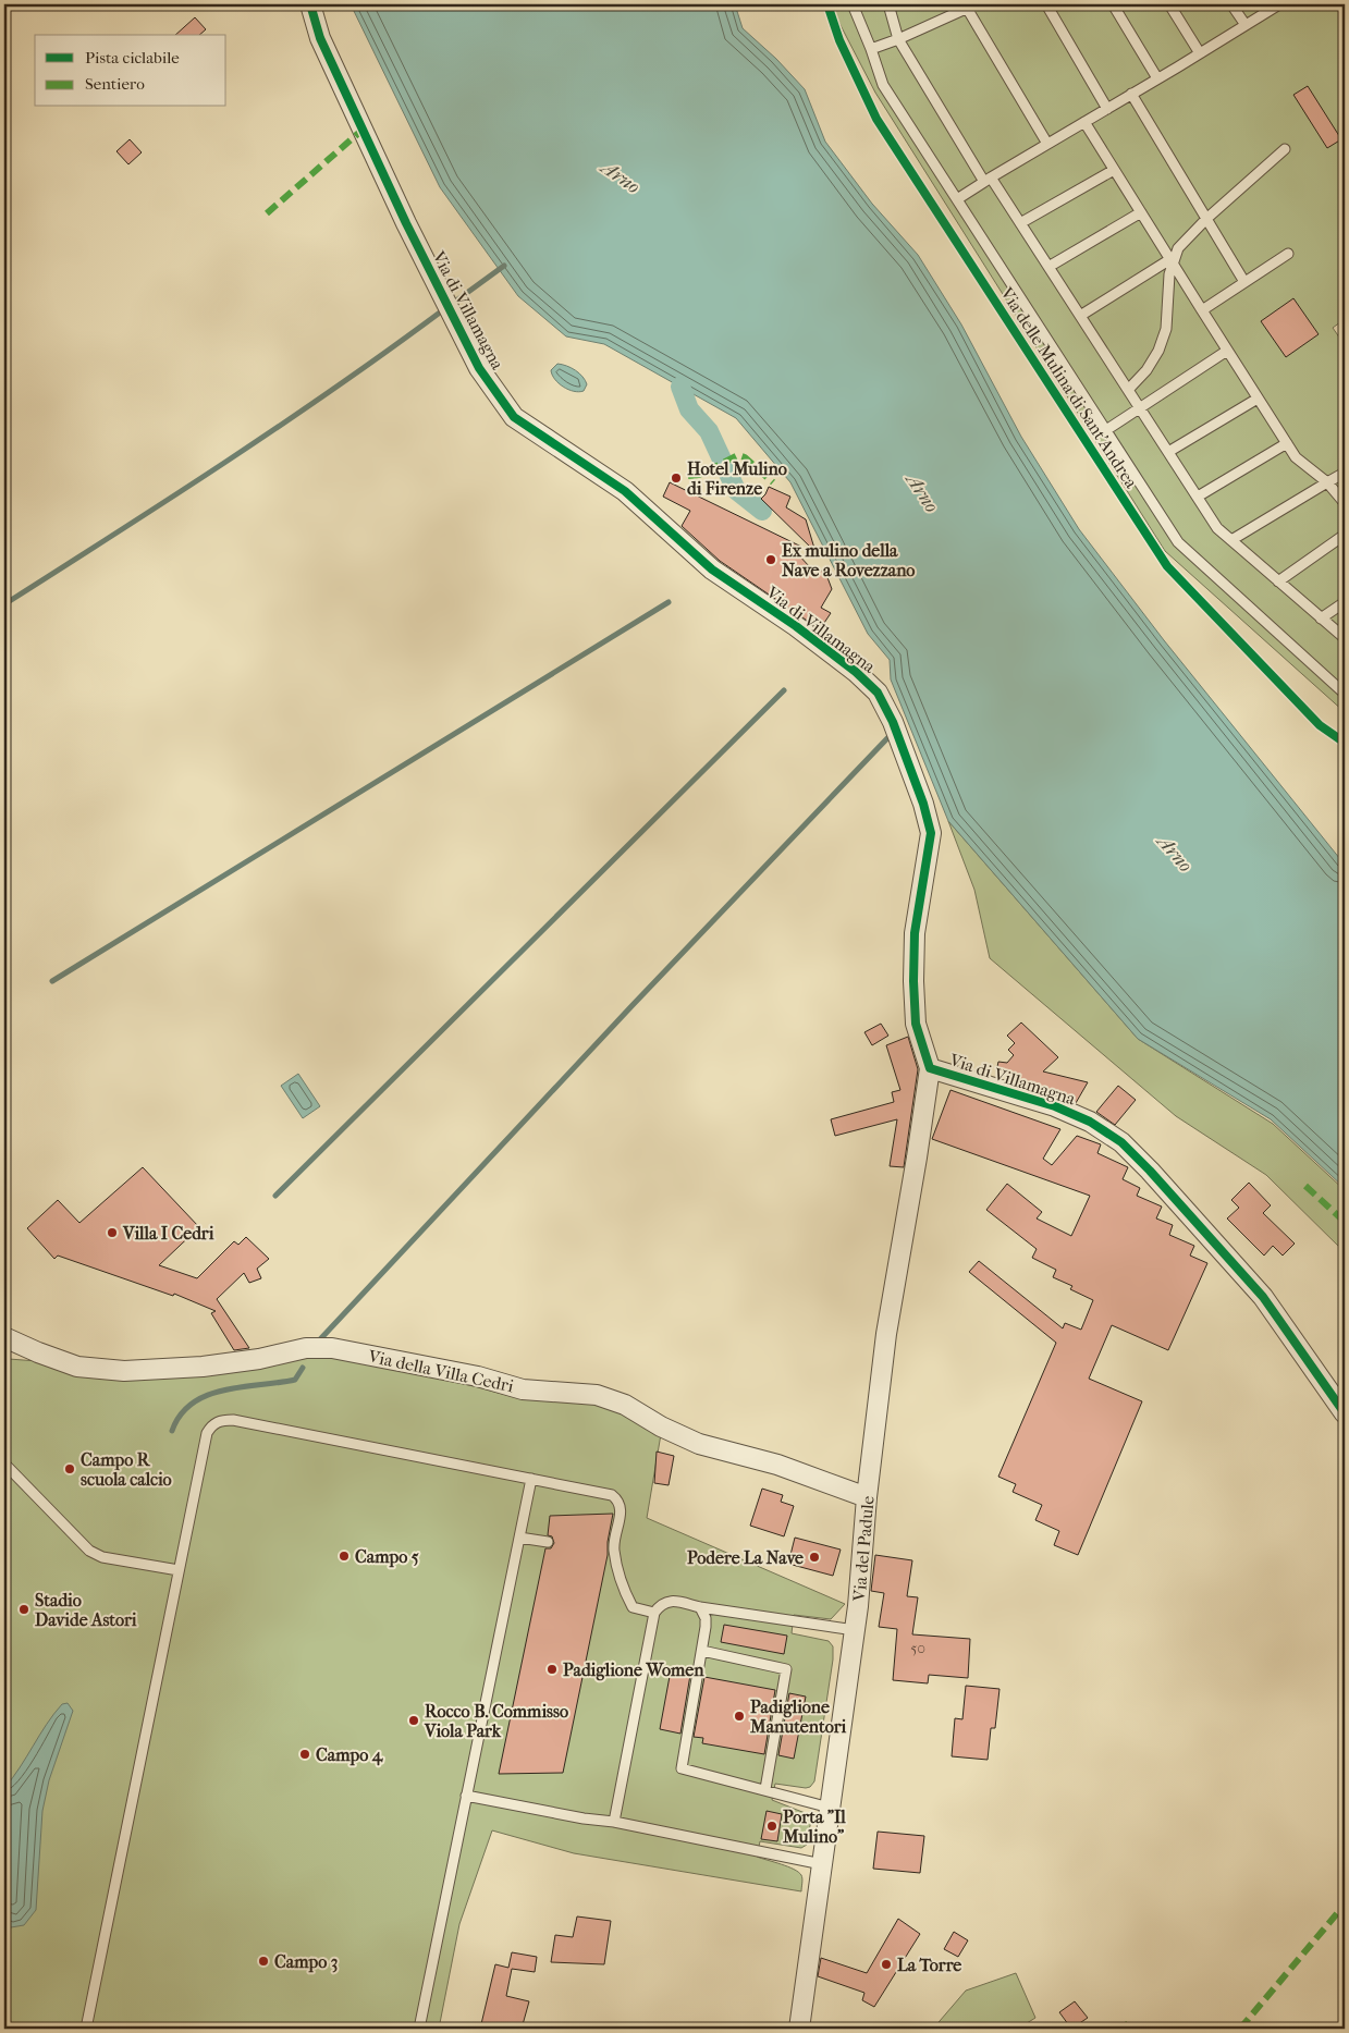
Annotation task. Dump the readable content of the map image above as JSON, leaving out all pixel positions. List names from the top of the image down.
{
  "streets": {
    "street": ["Via di Villamagna", "Via della Villa Cedri", "Via del Padule"],
    "cycle path": ["Via delle Mulina di Sant'Andrea"]
  },
  "crossings": [
    ["Via di Villamagna", "Via del Padule"],
    ["Via della Villa Cedri", "Via del Padule"]
  ],
  "water": ["Arno"],
  "places": [
    "Hotel Mulino di Firenze",
    "Ex mulino della Nave a Rovezzano",
    "Villa I Cedri",
    "Campo R scuola calcio",
    "Campo 5",
    "Podere La Nave",
    "Stadio Davide Astori",
    "Padiglione Women",
    "Padiglione Manutentori",
    "Rocco B. Commisso Viola Park",
    "Campo 4",
    "Porta \"Il Mulino\"",
    "Campo 3",
    "La Torre"
  ],
  "house_numbers": ["50"],
  "legend": ["Pista ciclabile", "Sentiero"]
}
